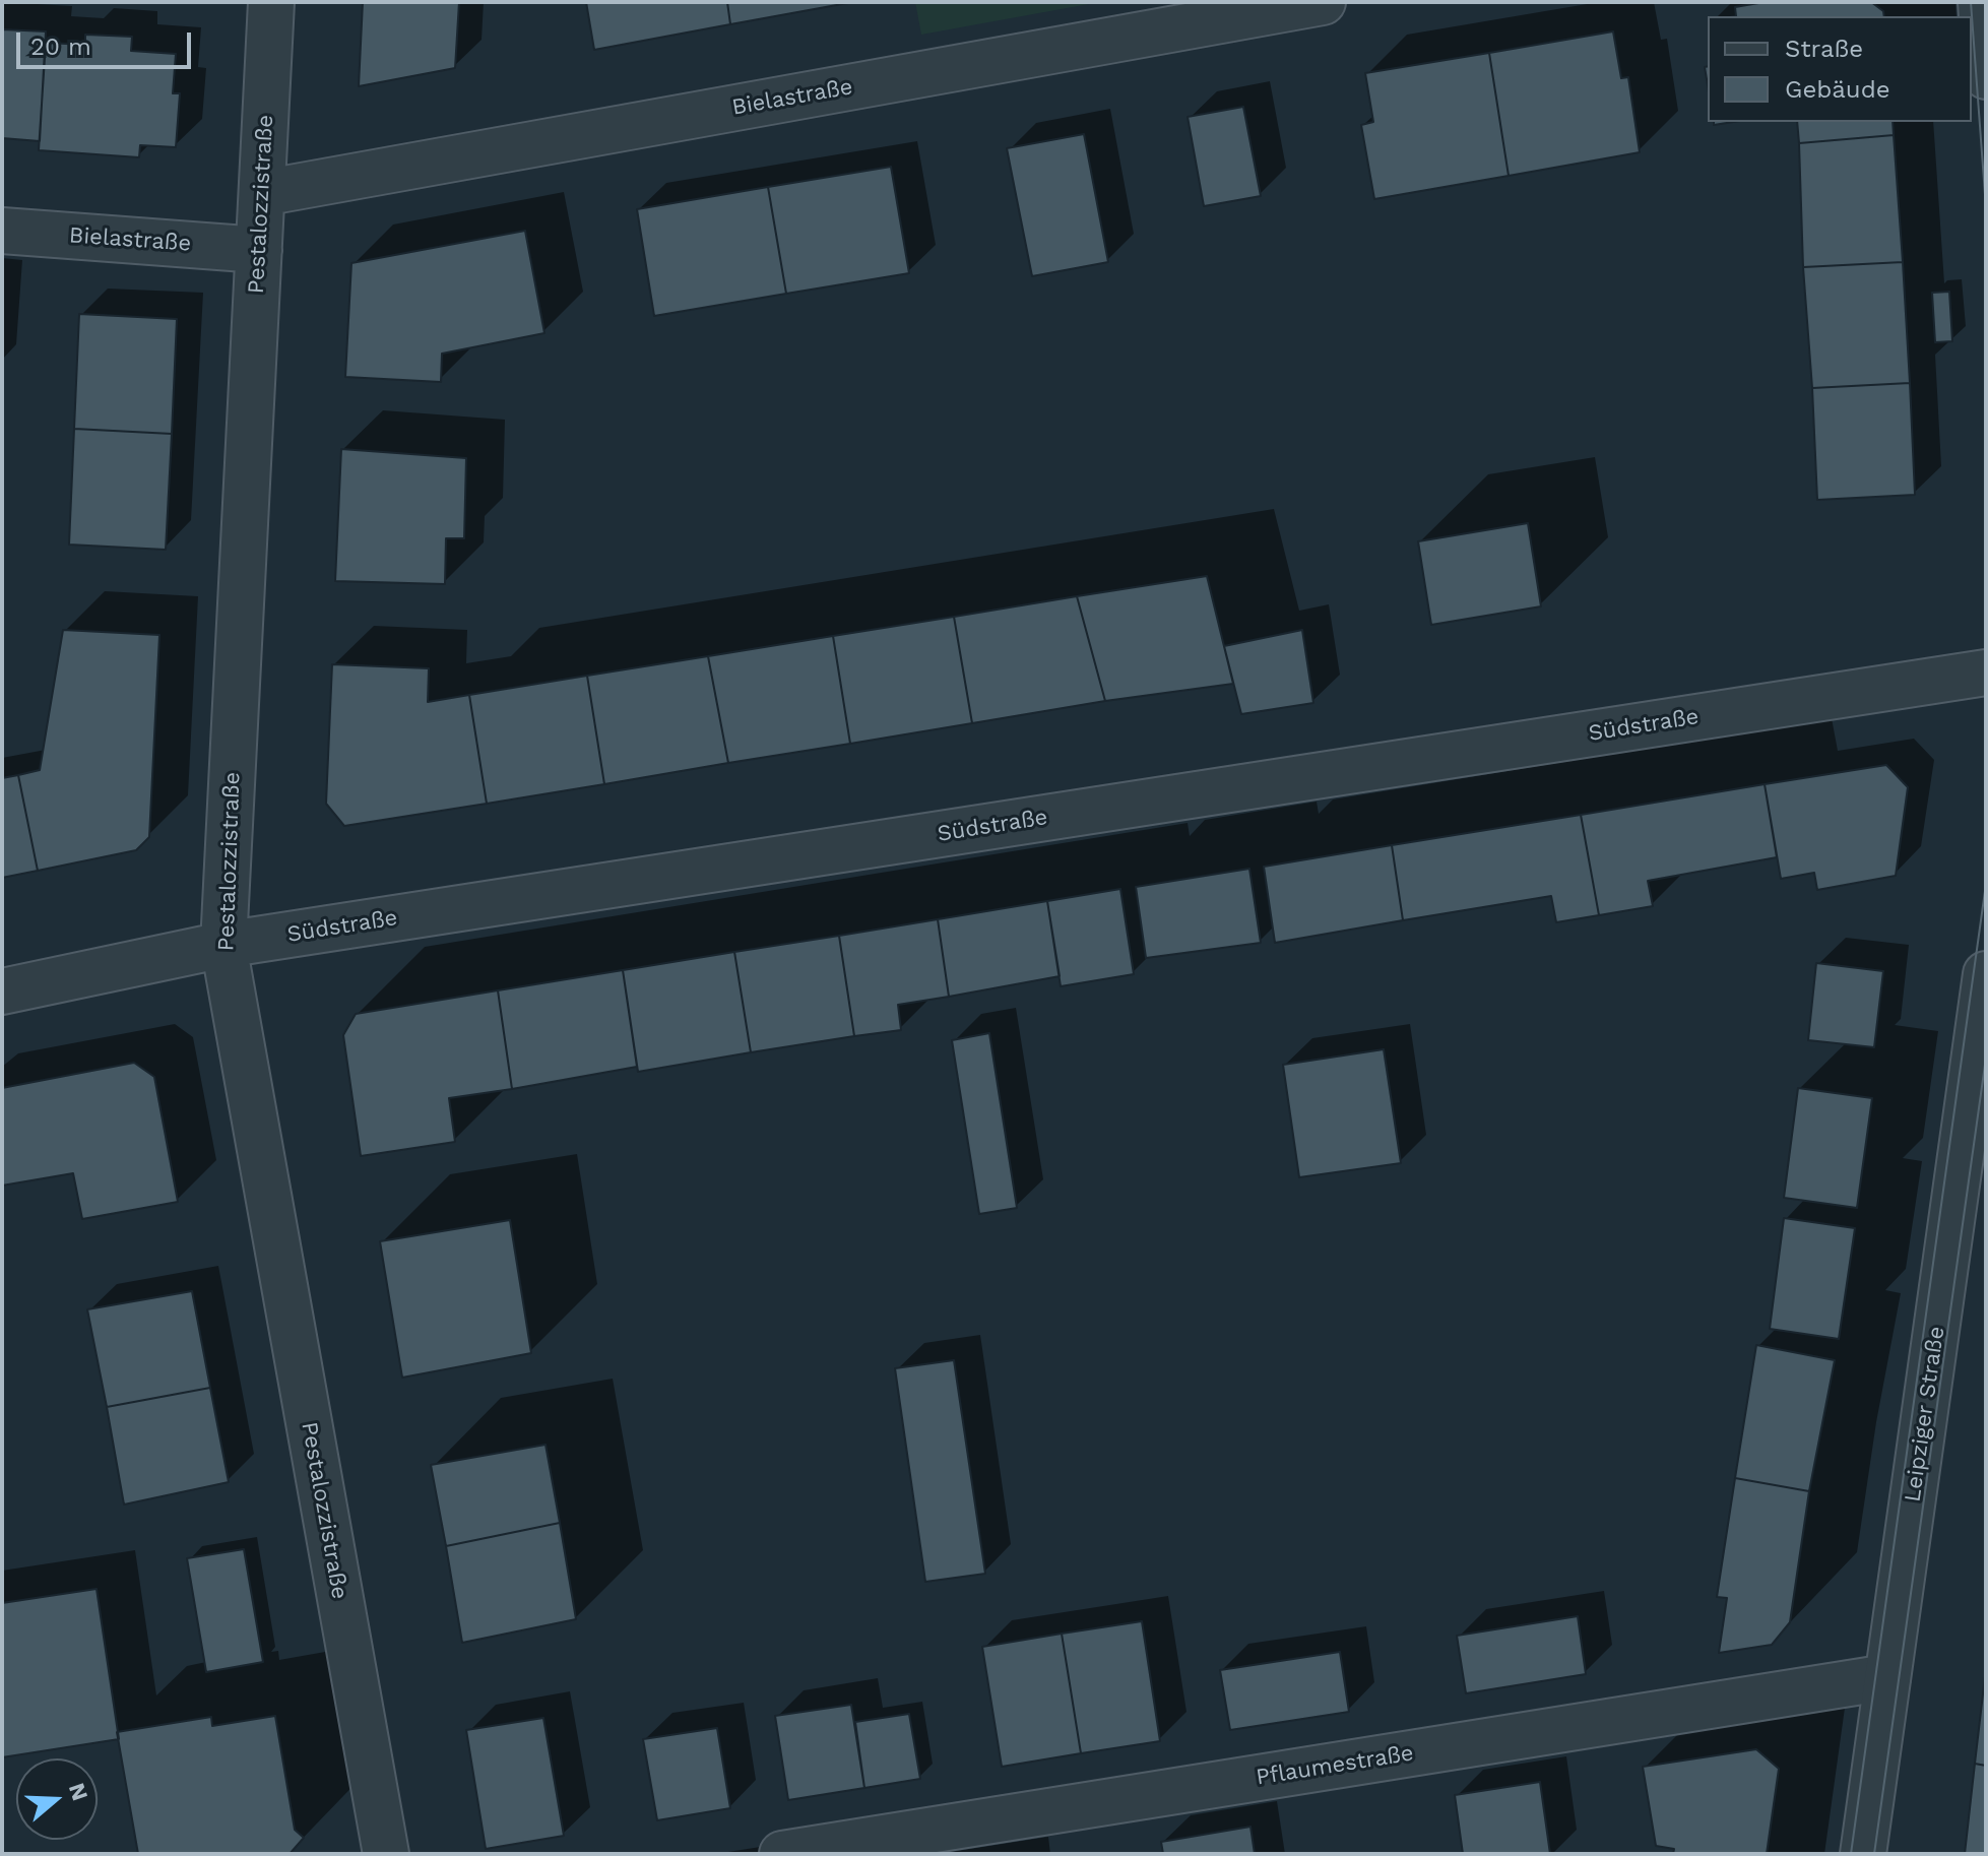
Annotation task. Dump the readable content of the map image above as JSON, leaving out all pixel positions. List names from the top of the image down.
{
  "streets": {
    "street": [
      "Bielastraße",
      "Pestalozzistraße",
      "Südstraße",
      "Leipziger Straße",
      "Pflaumestraße"
    ]
  },
  "crossings": [
    ["Bielastraße", "Pestalozzistraße"],
    ["Pestalozzistraße", "Südstraße"],
    ["Leipziger Straße", "Pflaumestraße"]
  ],
  "legend": ["Straße", "Gebäude"],
  "scale_bar": "20 m",
  "north": "right"
}
